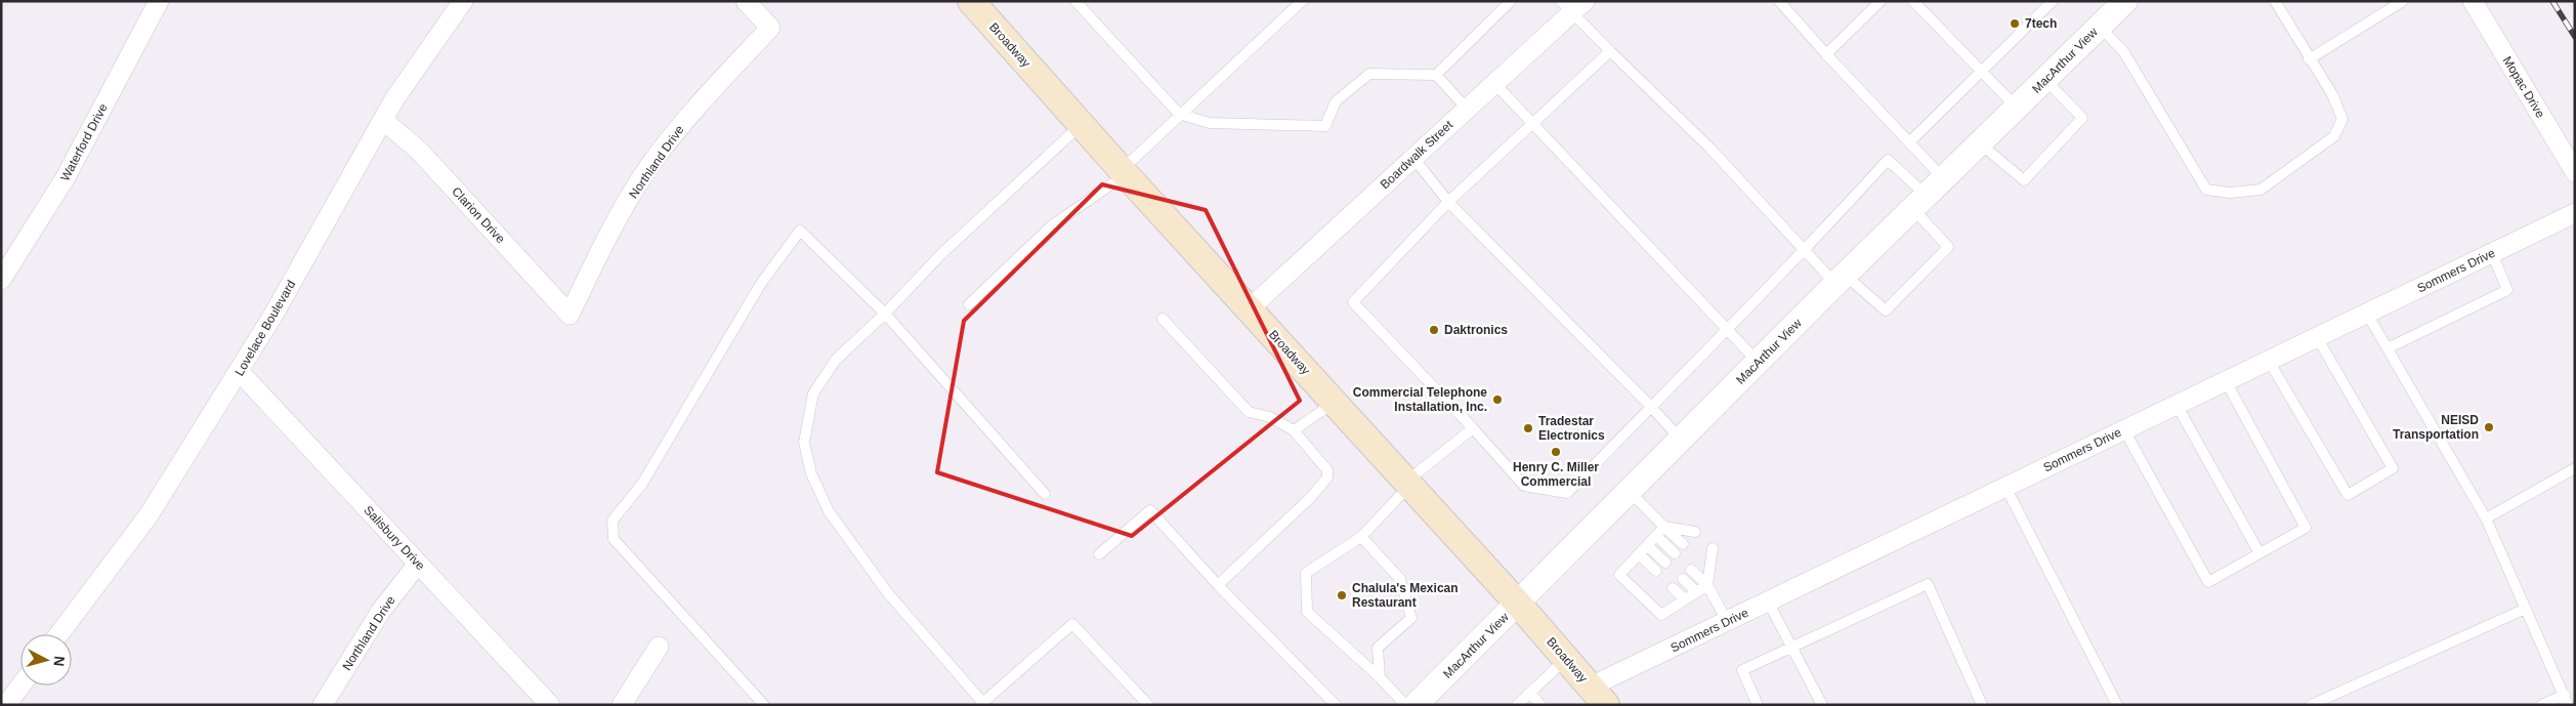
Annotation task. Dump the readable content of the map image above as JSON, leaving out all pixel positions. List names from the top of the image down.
{
  "streets": {
    "main road": ["Broadway"],
    "street": [
      "MacArthur View",
      "Mopac Drive",
      "Waterford Drive",
      "Boardwalk Street",
      "Northland Drive",
      "Clarion Drive",
      "Sommers Drive",
      "Lovelace Boulevard",
      "Salisbury Drive"
    ]
  },
  "crossings": [
    ["Broadway", "MacArthur View"],
    ["Broadway", "Boardwalk Street"],
    ["Broadway", "Sommers Drive"],
    ["Northland Drive", "Clarion Drive"],
    ["Northland Drive", "Salisbury Drive"],
    ["Clarion Drive", "Lovelace Boulevard"],
    ["Lovelace Boulevard", "Salisbury Drive"]
  ],
  "places": [
    "7tech",
    "Daktronics",
    "Commercial Telephone Installation, Inc.",
    "NEISD Transportation",
    "Tradestar Electronics",
    "Henry C. Miller Commercial",
    "Chalula's Mexican Restaurant"
  ],
  "north": "right"
}
